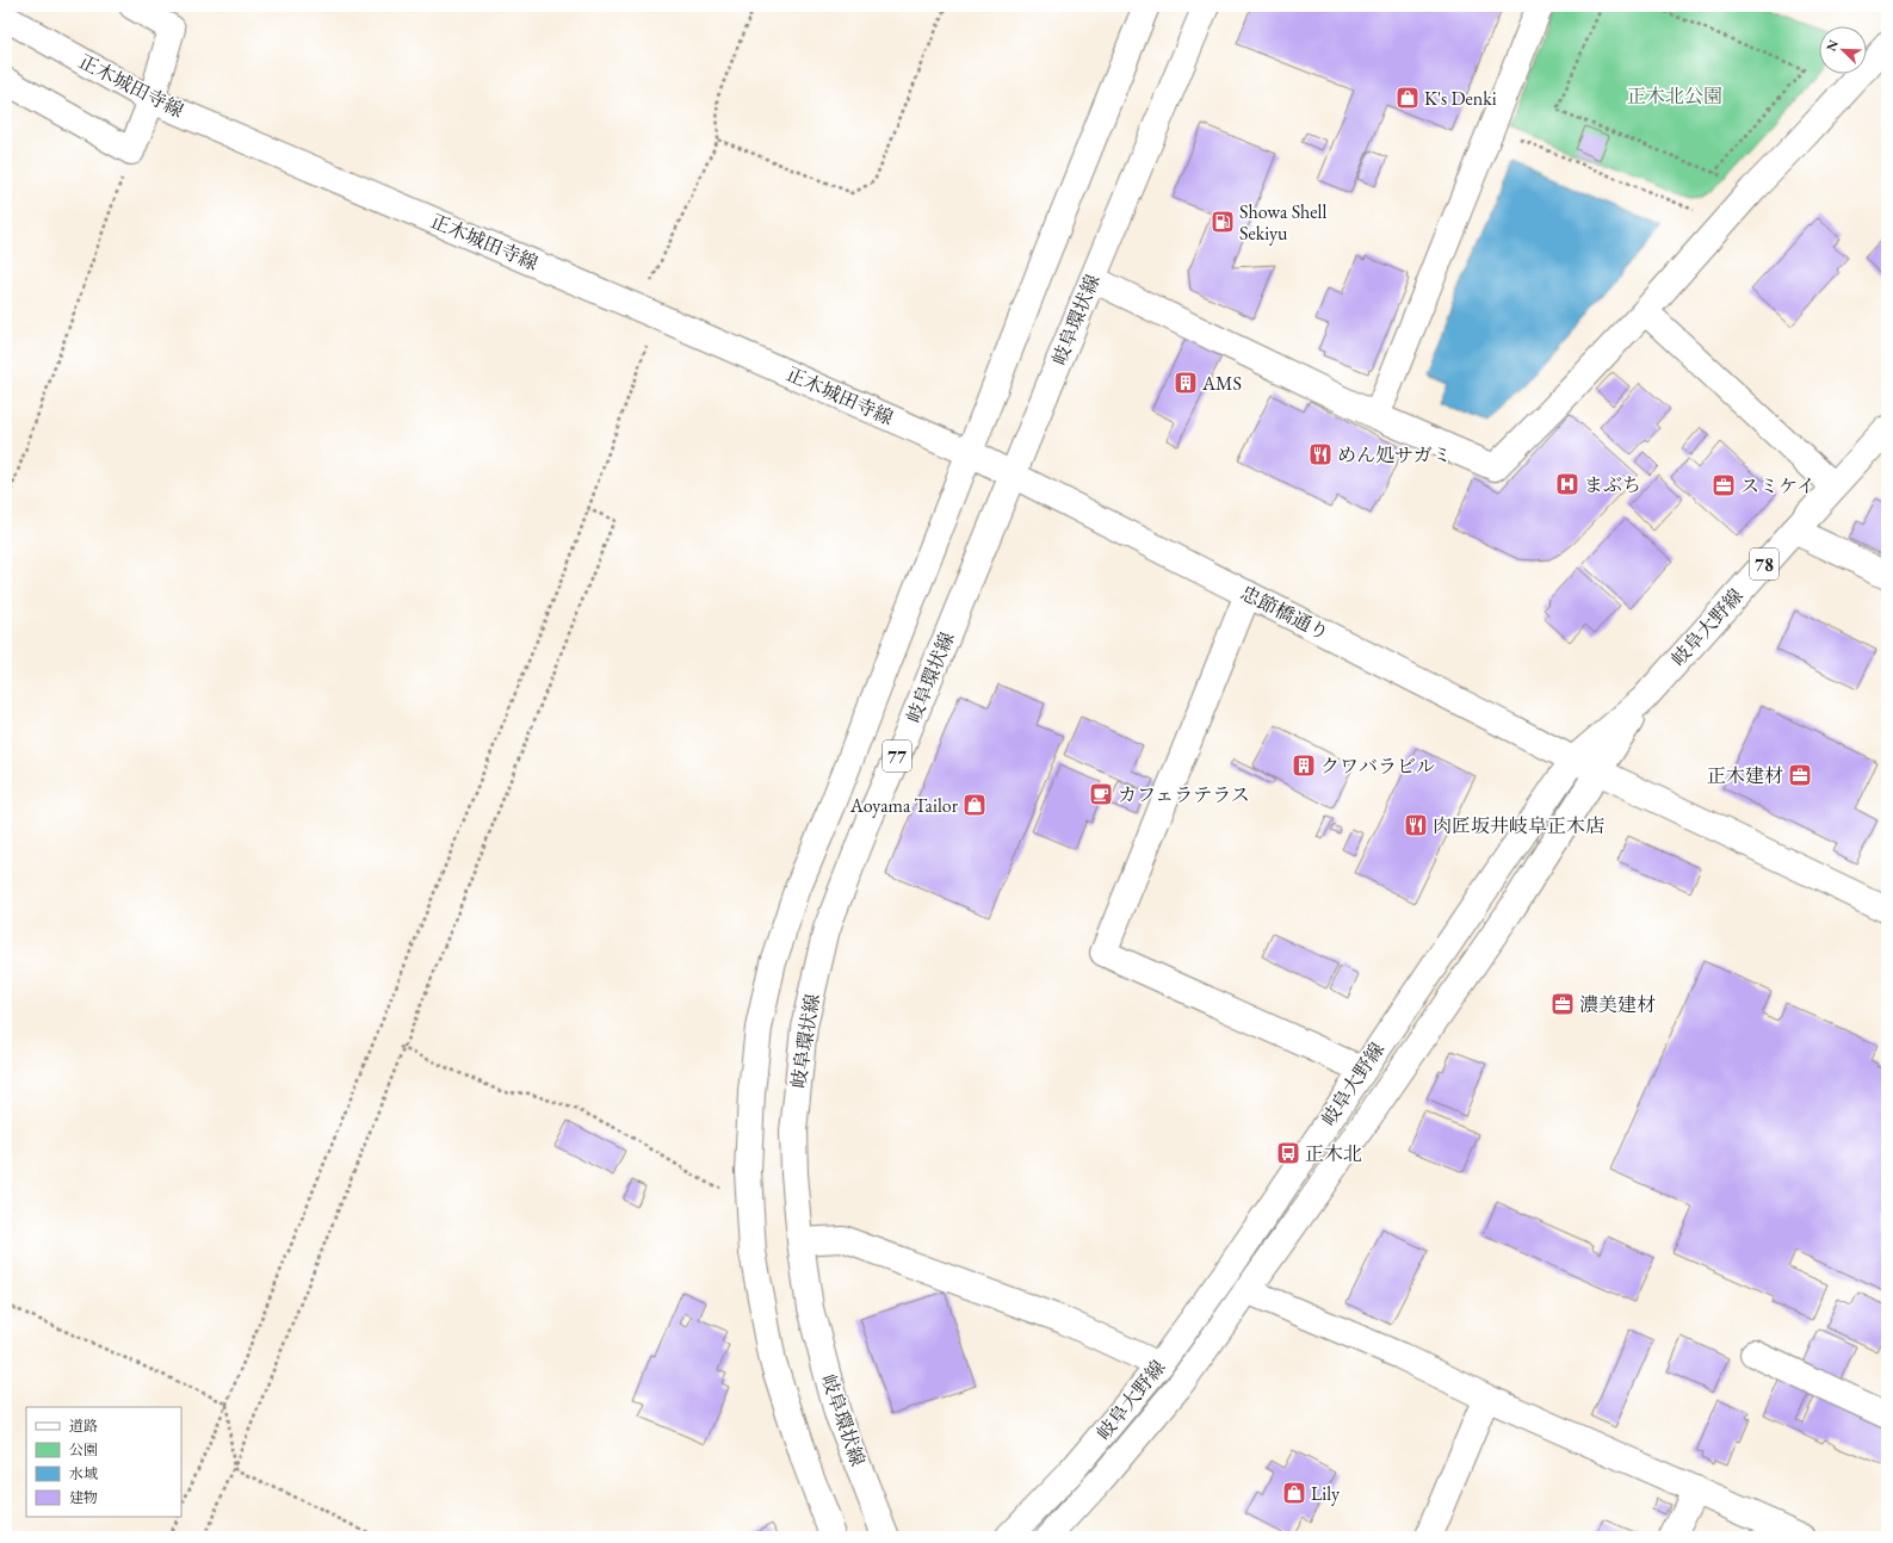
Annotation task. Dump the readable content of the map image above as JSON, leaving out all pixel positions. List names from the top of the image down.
{
  "streets": {
    "street": [
      "正木城田寺線",
      "岐阜環状線",
      "78",
      "忠節橋通り",
      "岐阜大野線",
      "77"
    ]
  },
  "crossings": [
    ["正木城田寺線", "忠節橋通り"],
    ["正木城田寺線", "77"],
    ["岐阜環状線", "忠節橋通り"],
    ["忠節橋通り", "岐阜大野線"],
    ["忠節橋通り", "77"]
  ],
  "parks": ["正木北公園"],
  "places": {
    "shop": ["K's Denki", "Aoyama Tailor", "Lily"],
    "fuel station": ["Showa Shell Sekiyu"],
    "building": ["AMS", "クワバラビル"],
    "restaurant": ["めん処サガミ", "肉匠坂井岐阜正木店"],
    "hospital": ["まぶち"],
    "office": ["スミケイ", "正木建材", "濃美建材"],
    "cafe": ["カフェラテラス"],
    "bus stop": ["正木北"]
  },
  "legend": [
    "道路",
    "公園",
    "水域",
    "建物"
  ],
  "north": "top left"
}
